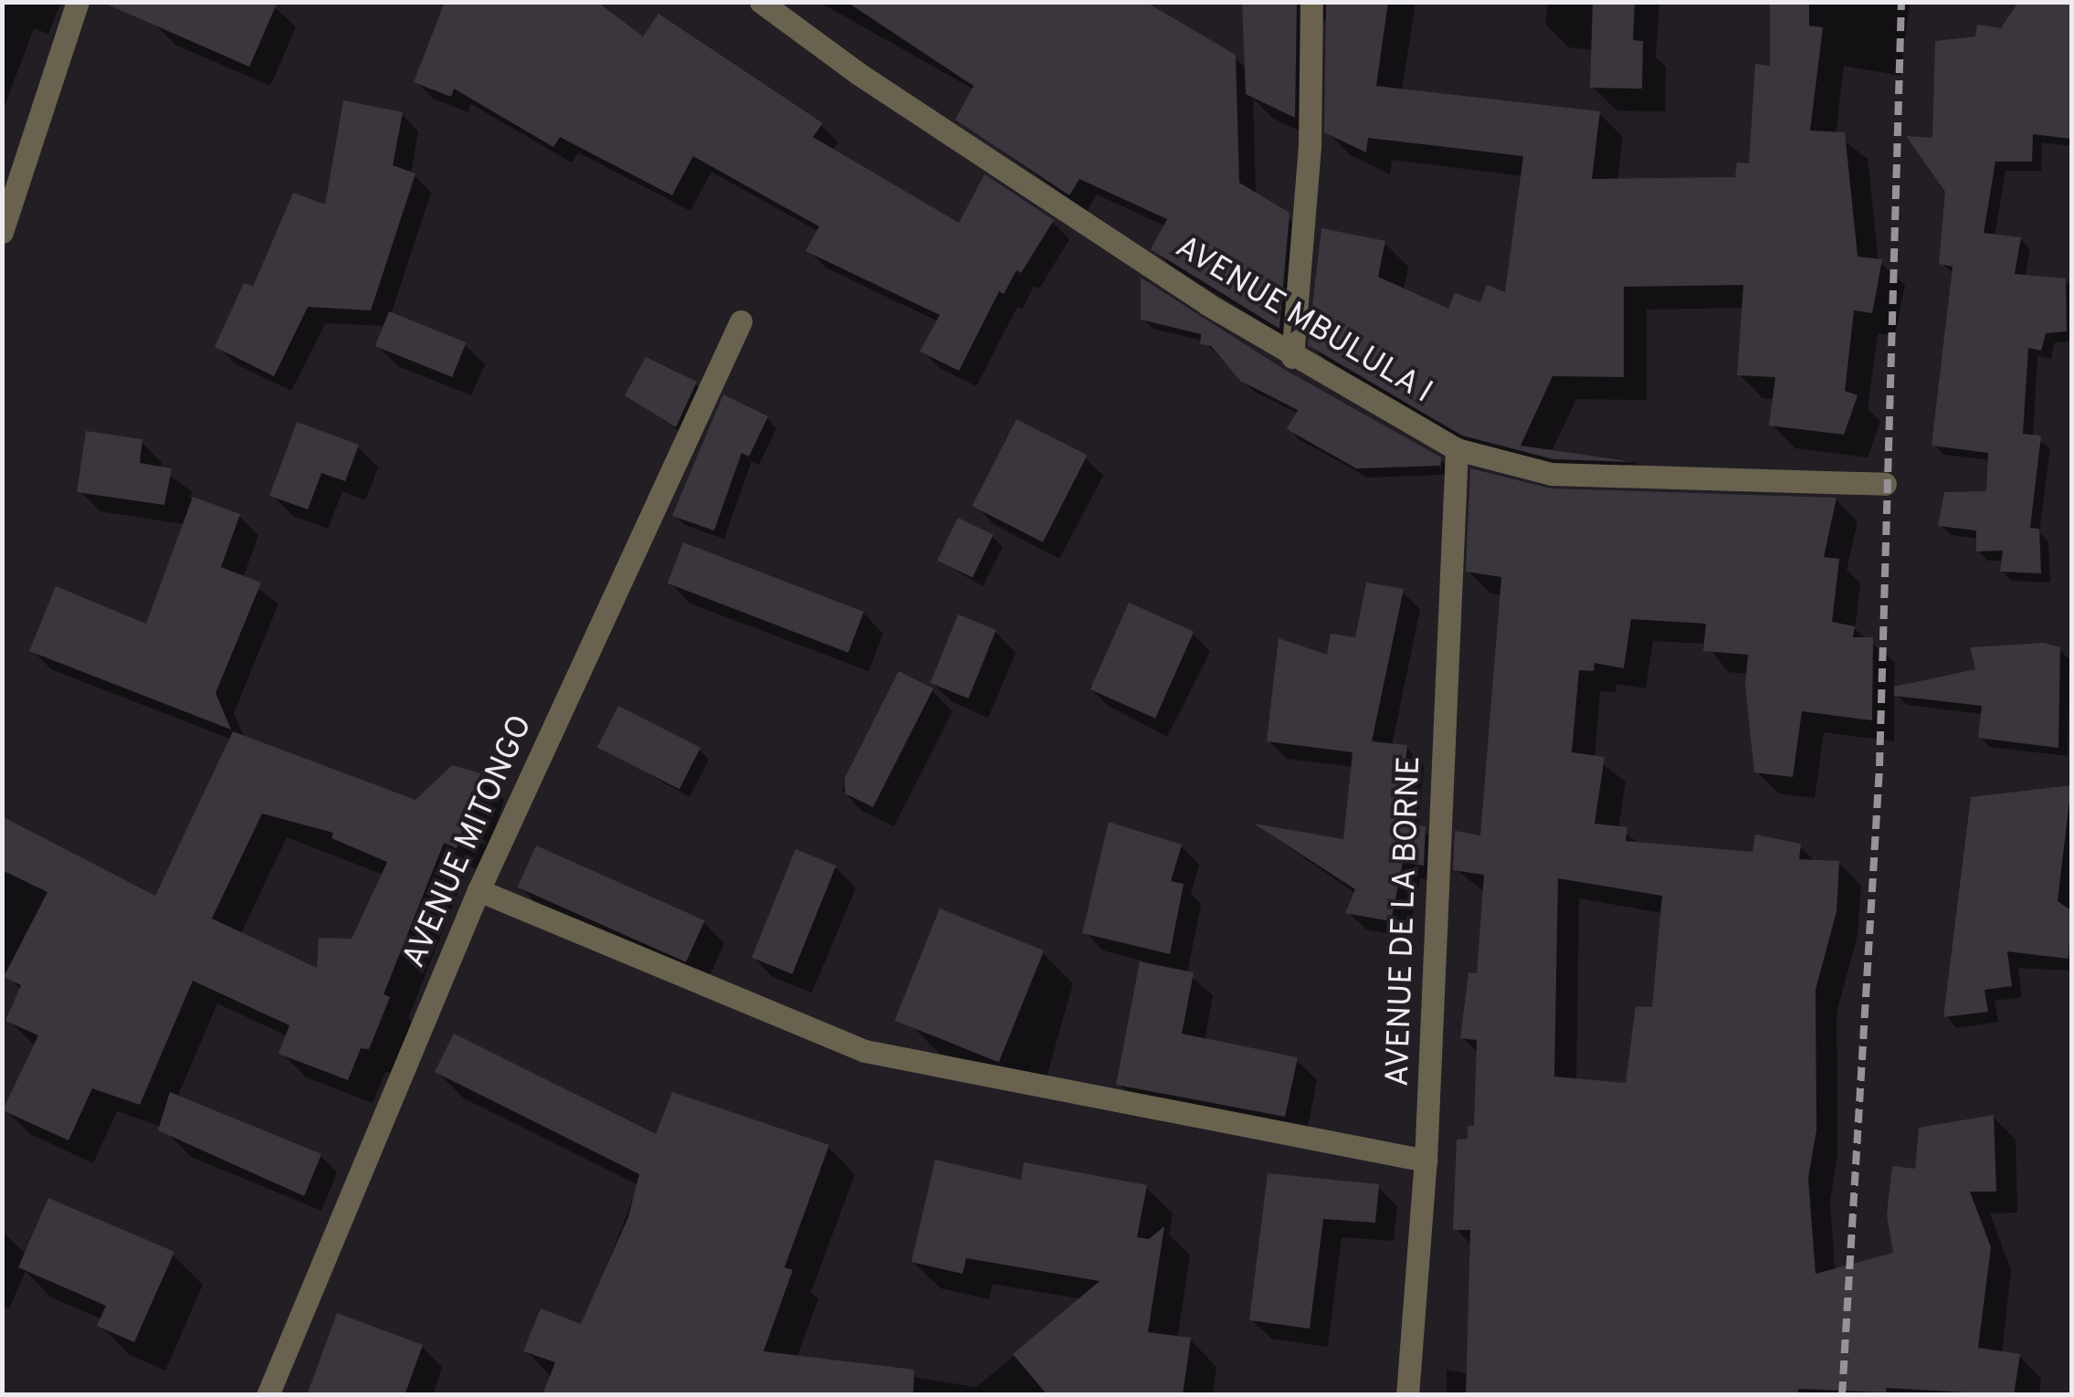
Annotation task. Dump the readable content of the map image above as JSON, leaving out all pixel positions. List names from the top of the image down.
{
  "streets": {
    "street": ["AVENUE MBULULA I", "AVENUE MITONGO", "AVENUE DE LA BORNE"]
  },
  "crossings": [
    ["AVENUE MBULULA I", "AVENUE DE LA BORNE"]
  ]
}
